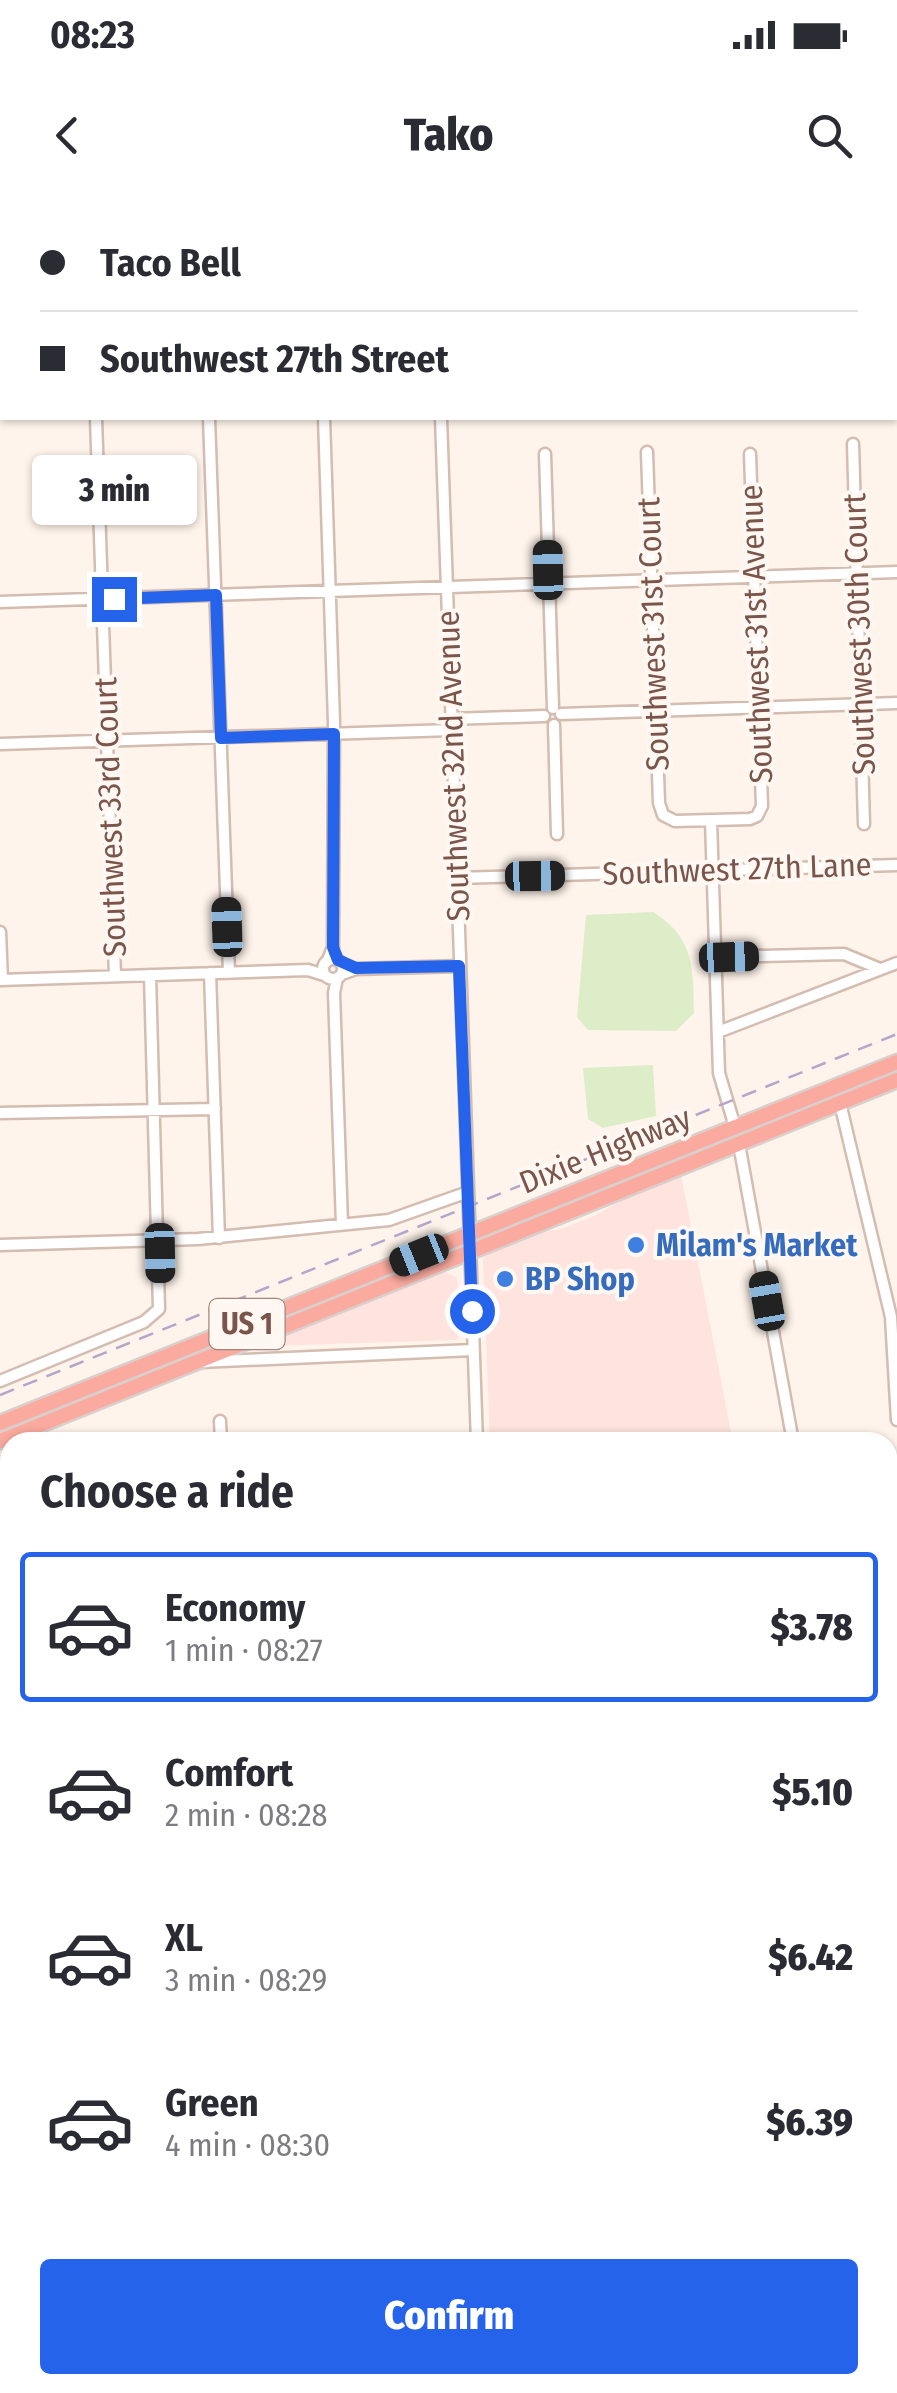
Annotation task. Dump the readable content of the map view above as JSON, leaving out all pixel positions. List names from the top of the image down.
{
  "streets": {
    "highway": ["Dixie Highway", "US 1"],
    "street": [
      "Southwest 31st Court",
      "Southwest 31st Avenue",
      "Southwest 30th Court",
      "Southwest 32nd Avenue",
      "Southwest 33rd Court",
      "Southwest 27th Lane"
    ]
  },
  "crossings": [
    ["Southwest 31st Court", "Southwest 31st Avenue"],
    ["Southwest 31st Avenue", "Southwest 27th Lane"],
    ["Southwest 31st Avenue", "Dixie Highway"],
    ["Southwest 32nd Avenue", "Southwest 27th Lane"],
    ["Southwest 32nd Avenue", "Dixie Highway"],
    ["Southwest 32nd Avenue", "US 1"]
  ],
  "places": ["Milam's Market", "BP Shop"],
  "page": {
    "status": "08:23",
    "header": "Tako",
    "banner": ["Taco Bell", "Southwest 27th Street"],
    "bubble": "3 min",
    "heading": "Choose a ride",
    "list": [
      {
        "name": "Economy",
        "note": "1 min · 08:27",
        "value": "$3.78"
      },
      {
        "name": "Comfort",
        "note": "2 min · 08:28",
        "value": "$5.10"
      },
      {
        "name": "XL",
        "note": "3 min · 08:29",
        "value": "$6.42"
      },
      {
        "name": "Green",
        "note": "4 min · 08:30",
        "value": "$6.39"
      }
    ],
    "buttons": "Confirm"
  }
}
